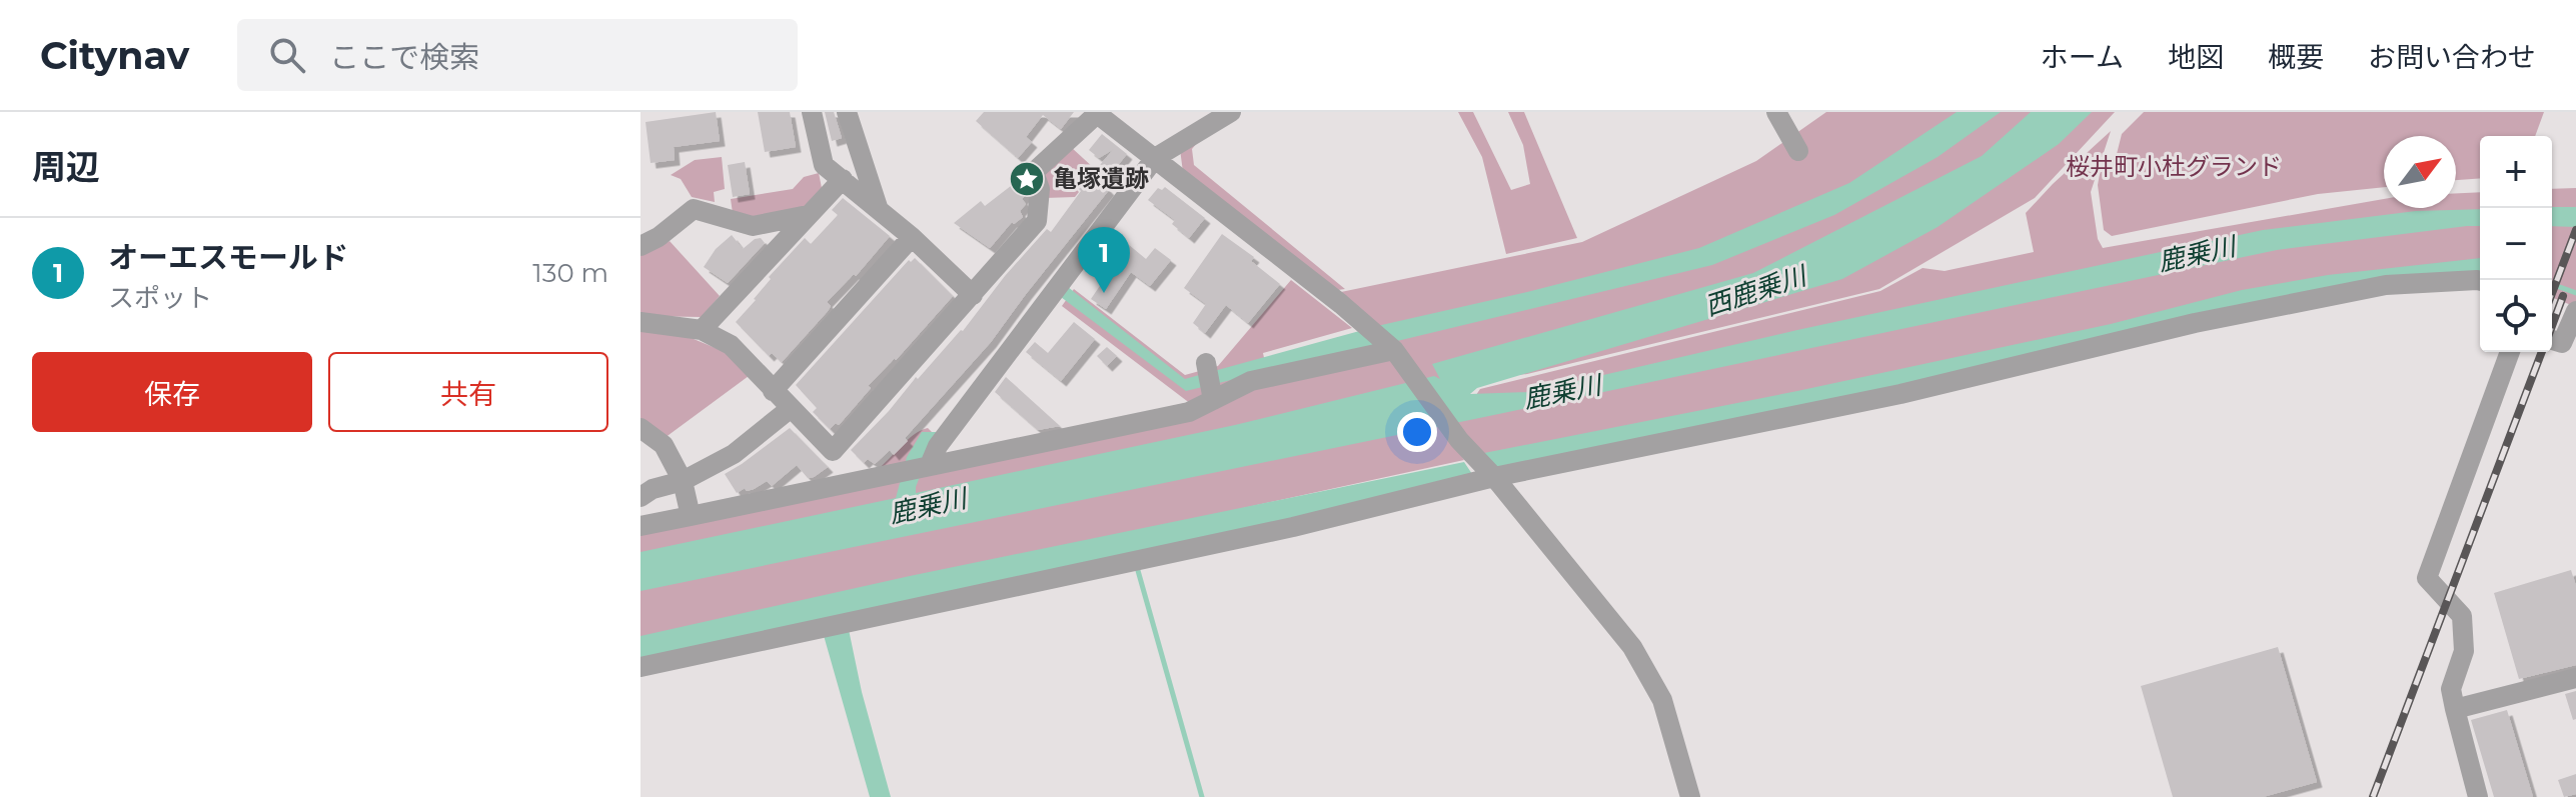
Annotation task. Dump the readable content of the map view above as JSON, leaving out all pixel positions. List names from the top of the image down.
{
  "water": ["鹿乗川", "西鹿乗川"],
  "parks": ["桜井町小杜グランド"],
  "places": {
    "place": ["亀塚遺跡"]
  },
  "north": "top right",
  "page": {
    "header": "Citynav",
    "search": "ここで検索",
    "nav": [
      "ホーム",
      "地図",
      "概要",
      "お問い合わせ"
    ],
    "heading": "周辺",
    "map_buttons": ["+", "−"],
    "list": [
      {
        "mark": "1",
        "name": "オーエスモールド",
        "note": "スポット",
        "value": "130 m"
      }
    ],
    "pins": "1",
    "buttons": ["保存", "共有"]
  }
}
